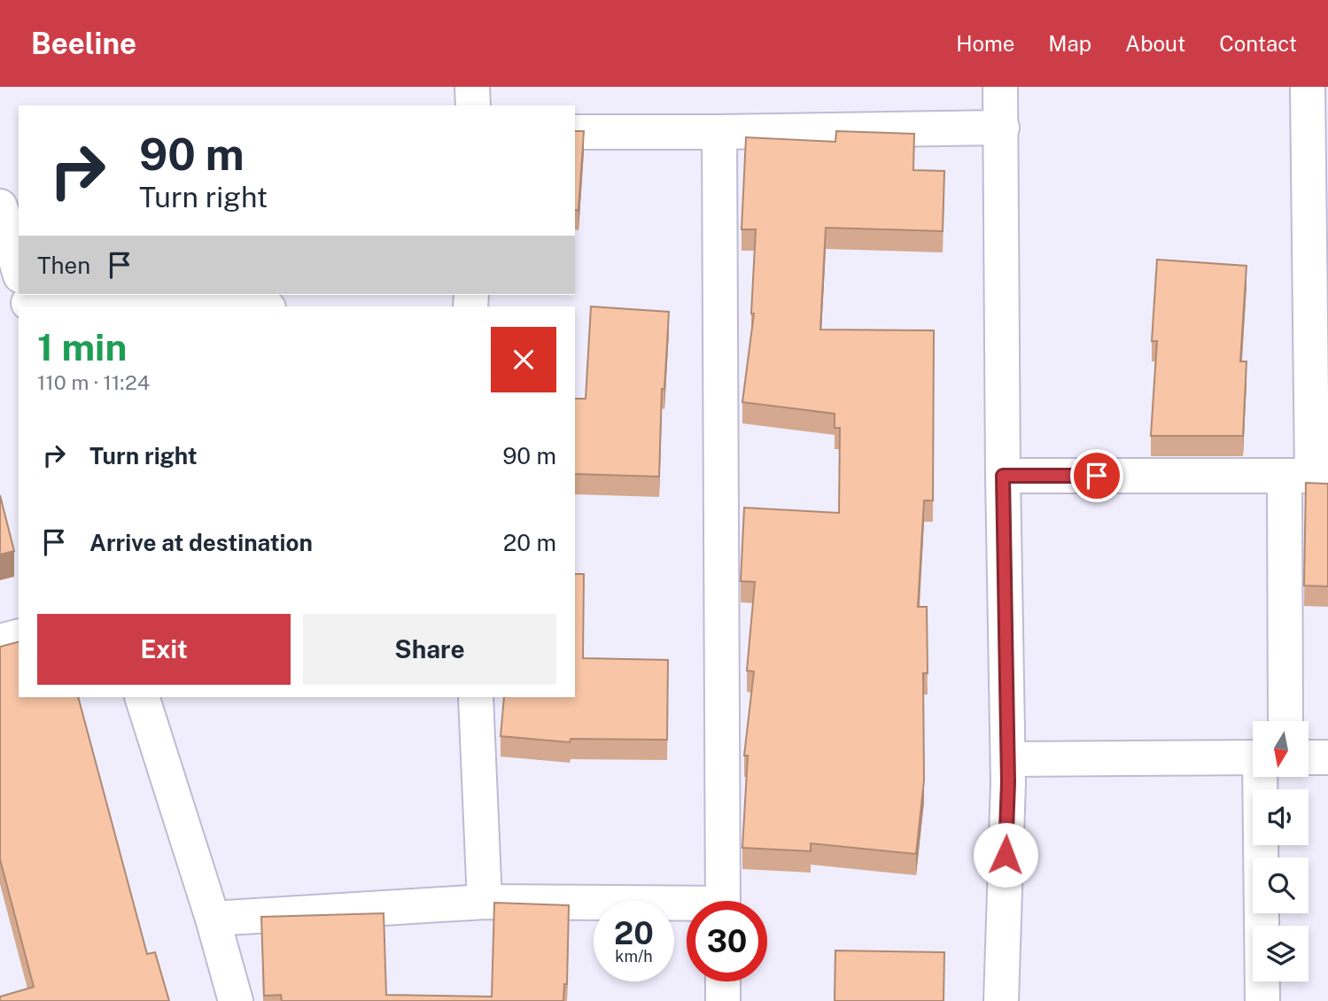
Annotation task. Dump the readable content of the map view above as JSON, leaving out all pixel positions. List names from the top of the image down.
{
  "north": "bottom",
  "page": {
    "header": "Beeline",
    "nav": [
      "Home",
      "Map",
      "About",
      "Contact"
    ],
    "turn": ["90 m", "Turn right"],
    "then": "Then",
    "heading": ["1 min", "110 m · 11:24"],
    "list": [
      {
        "name": "Turn right",
        "value": "90 m"
      },
      {
        "name": "Arrive at destination",
        "value": "20 m"
      }
    ],
    "buttons": ["Exit", "Share"],
    "speed": "20 km/h",
    "limit": "30"
  }
}
